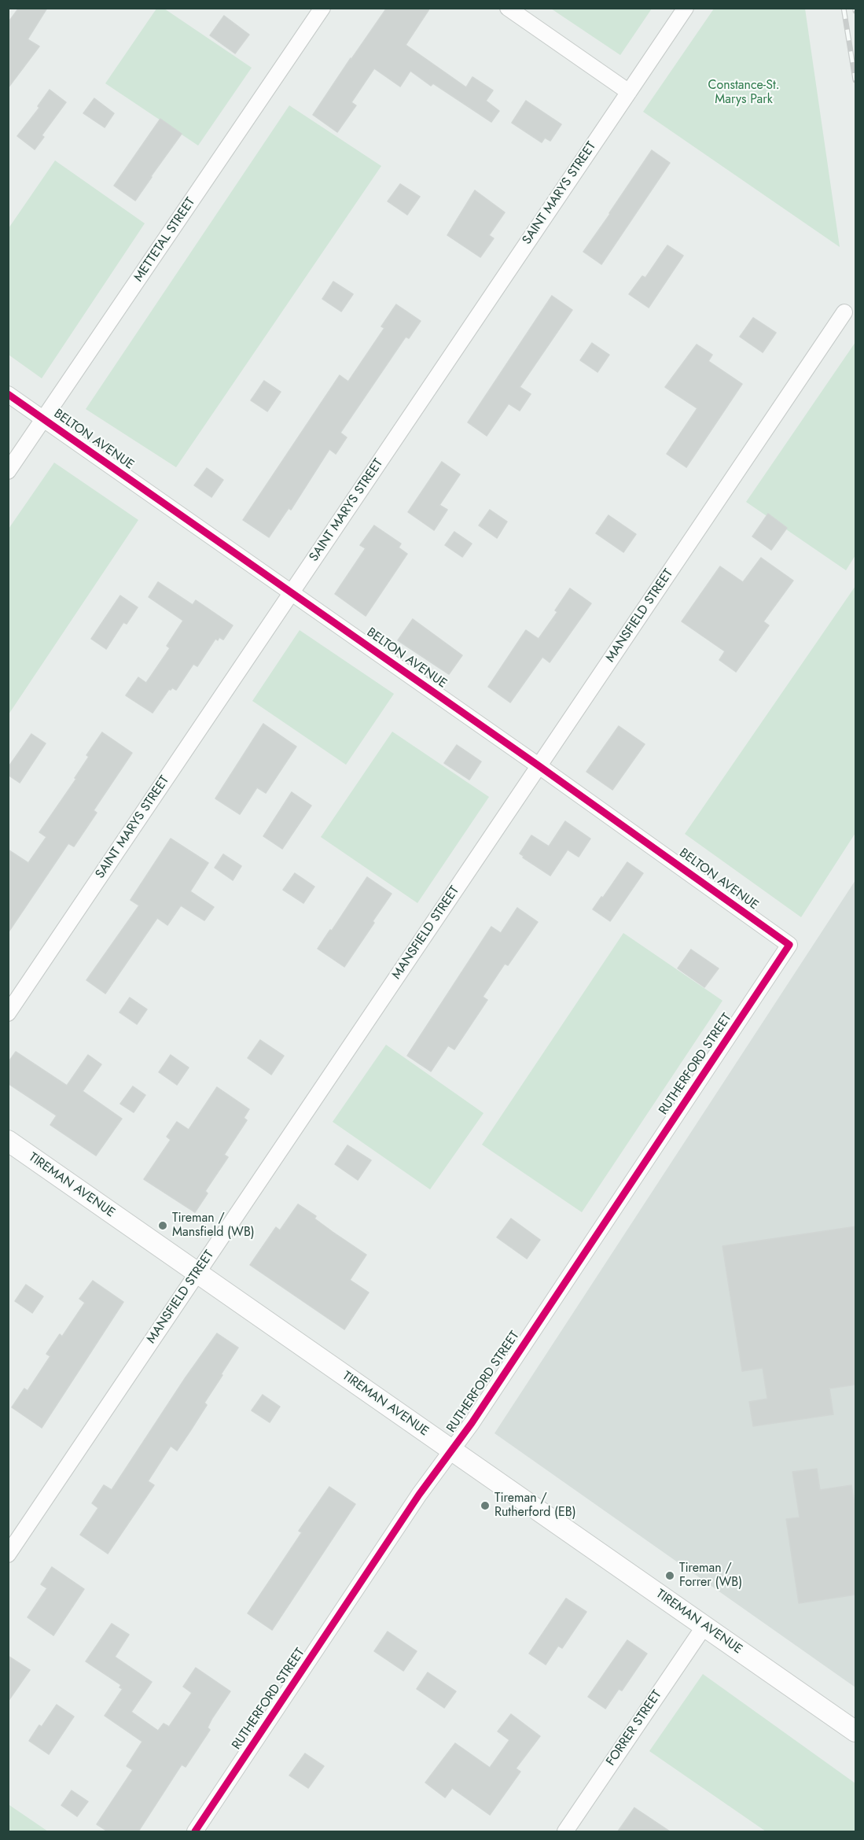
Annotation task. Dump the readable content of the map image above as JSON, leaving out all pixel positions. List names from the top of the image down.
{
  "streets": {
    "street": [
      "SAINT MARYS STREET",
      "METTETAL STREET",
      "BELTON AVENUE",
      "MANSFIELD STREET",
      "RUTHERFORD STREET",
      "TIREMAN AVENUE",
      "FORRER STREET"
    ]
  },
  "crossings": [
    ["SAINT MARYS STREET", "BELTON AVENUE"],
    ["METTETAL STREET", "BELTON AVENUE"],
    ["BELTON AVENUE", "MANSFIELD STREET"],
    ["BELTON AVENUE", "RUTHERFORD STREET"],
    ["MANSFIELD STREET", "TIREMAN AVENUE"],
    ["RUTHERFORD STREET", "TIREMAN AVENUE"],
    ["TIREMAN AVENUE", "FORRER STREET"]
  ],
  "parks": ["Constance-St. Marys Park"],
  "places": ["Tireman / Mansfield (WB)", "Tireman / Rutherford (EB)", "Tireman / Forrer (WB)"]
}
